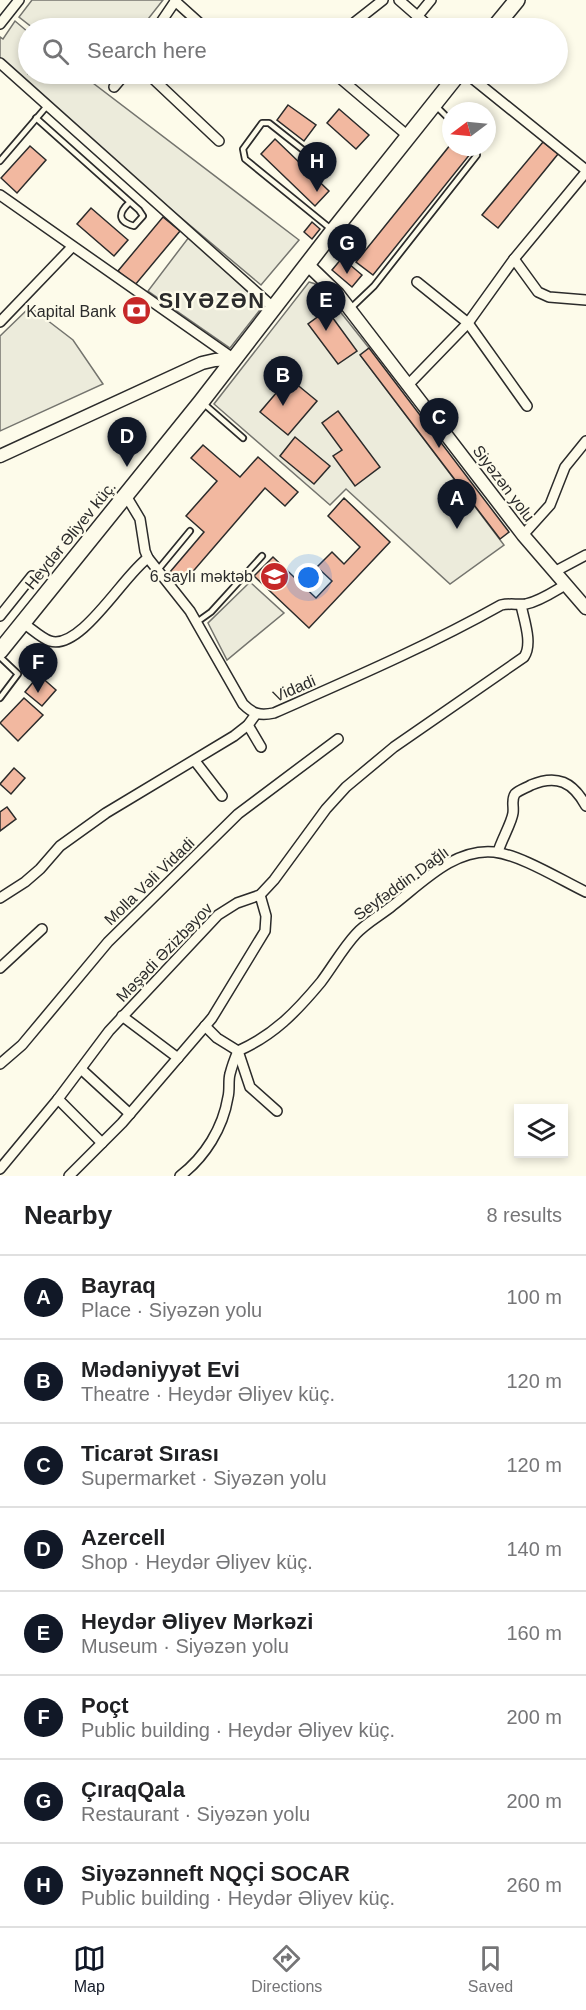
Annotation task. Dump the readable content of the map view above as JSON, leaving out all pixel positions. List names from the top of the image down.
{
  "streets": {
    "main road": ["Heydər Əliyev küç."],
    "street": [
      "Siyəzən yolu",
      "Vidadi",
      "Molla Vəli Vidadi",
      "Seyfəddin Dağlı",
      "Məşədi Əzizbəyov"
    ]
  },
  "crossings": [
    ["Siyəzən yolu", "Heydər Əliyev küç."],
    ["Siyəzən yolu", "Vidadi"],
    ["Vidadi", "Məşədi Əzizbəyov"]
  ],
  "districts": ["SIYƏZƏN"],
  "places": {
    "bank": ["Kapital Bank"],
    "school or university": ["6 saylı məktəb"]
  },
  "north": "left",
  "page": {
    "search": "Search here",
    "pins": [
      "H",
      "G",
      "E",
      "B",
      "C",
      "D",
      "A",
      "F"
    ],
    "heading": ["Nearby", "8 results"],
    "list": [
      {
        "mark": "A",
        "name": "Bayraq",
        "note": "Place · Siyəzən yolu",
        "value": "100 m"
      },
      {
        "mark": "B",
        "name": "Mədəniyyət Evi",
        "note": "Theatre · Heydər Əliyev küç.",
        "value": "120 m"
      },
      {
        "mark": "C",
        "name": "Ticarət Sırası",
        "note": "Supermarket · Siyəzən yolu",
        "value": "120 m"
      },
      {
        "mark": "D",
        "name": "Azercell",
        "note": "Shop · Heydər Əliyev küç.",
        "value": "140 m"
      },
      {
        "mark": "E",
        "name": "Heydər Əliyev Mərkəzi",
        "note": "Museum · Siyəzən yolu",
        "value": "160 m"
      },
      {
        "mark": "F",
        "name": "Poçt",
        "note": "Public building · Heydər Əliyev küç.",
        "value": "200 m"
      },
      {
        "mark": "G",
        "name": "ÇıraqQala",
        "note": "Restaurant · Siyəzən yolu",
        "value": "200 m"
      },
      {
        "mark": "H",
        "name": "Siyəzənneft NQÇİ SOCAR",
        "note": "Public building · Heydər Əliyev küç.",
        "value": "260 m"
      }
    ],
    "nav": ["Map", "Directions", "Saved"]
  }
}
